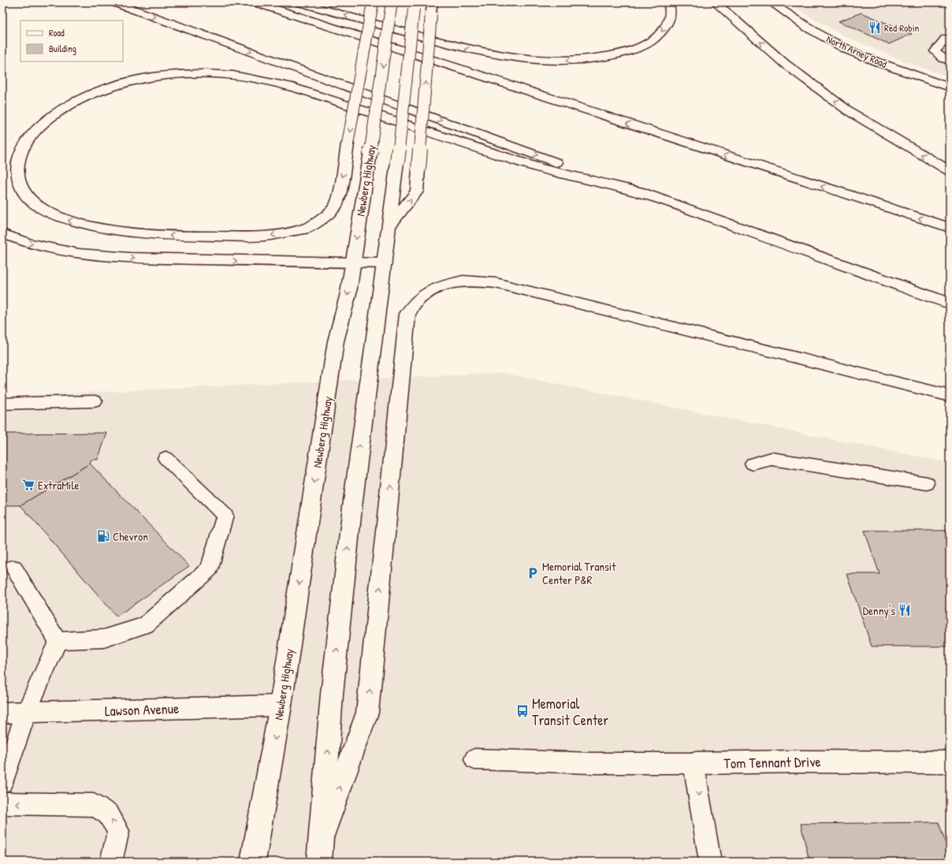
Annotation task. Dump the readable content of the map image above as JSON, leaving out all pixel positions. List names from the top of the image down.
{
  "streets": {
    "main road": [
      "North Arney Road",
      "Newberg Highway",
      "Lawson Avenue",
      "Tom Tennant Drive"
    ]
  },
  "crossings": [
    ["Newberg Highway", "Lawson Avenue"]
  ],
  "places": {
    "restaurant": ["Red Robin", "Denny's"],
    "supermarket": ["ExtraMile"],
    "fuel station": ["Chevron"],
    "parking": ["Memorial Transit Center P&R"],
    "bus stop": ["Memorial Transit Center"]
  },
  "legend": ["Road", "Building"]
}
